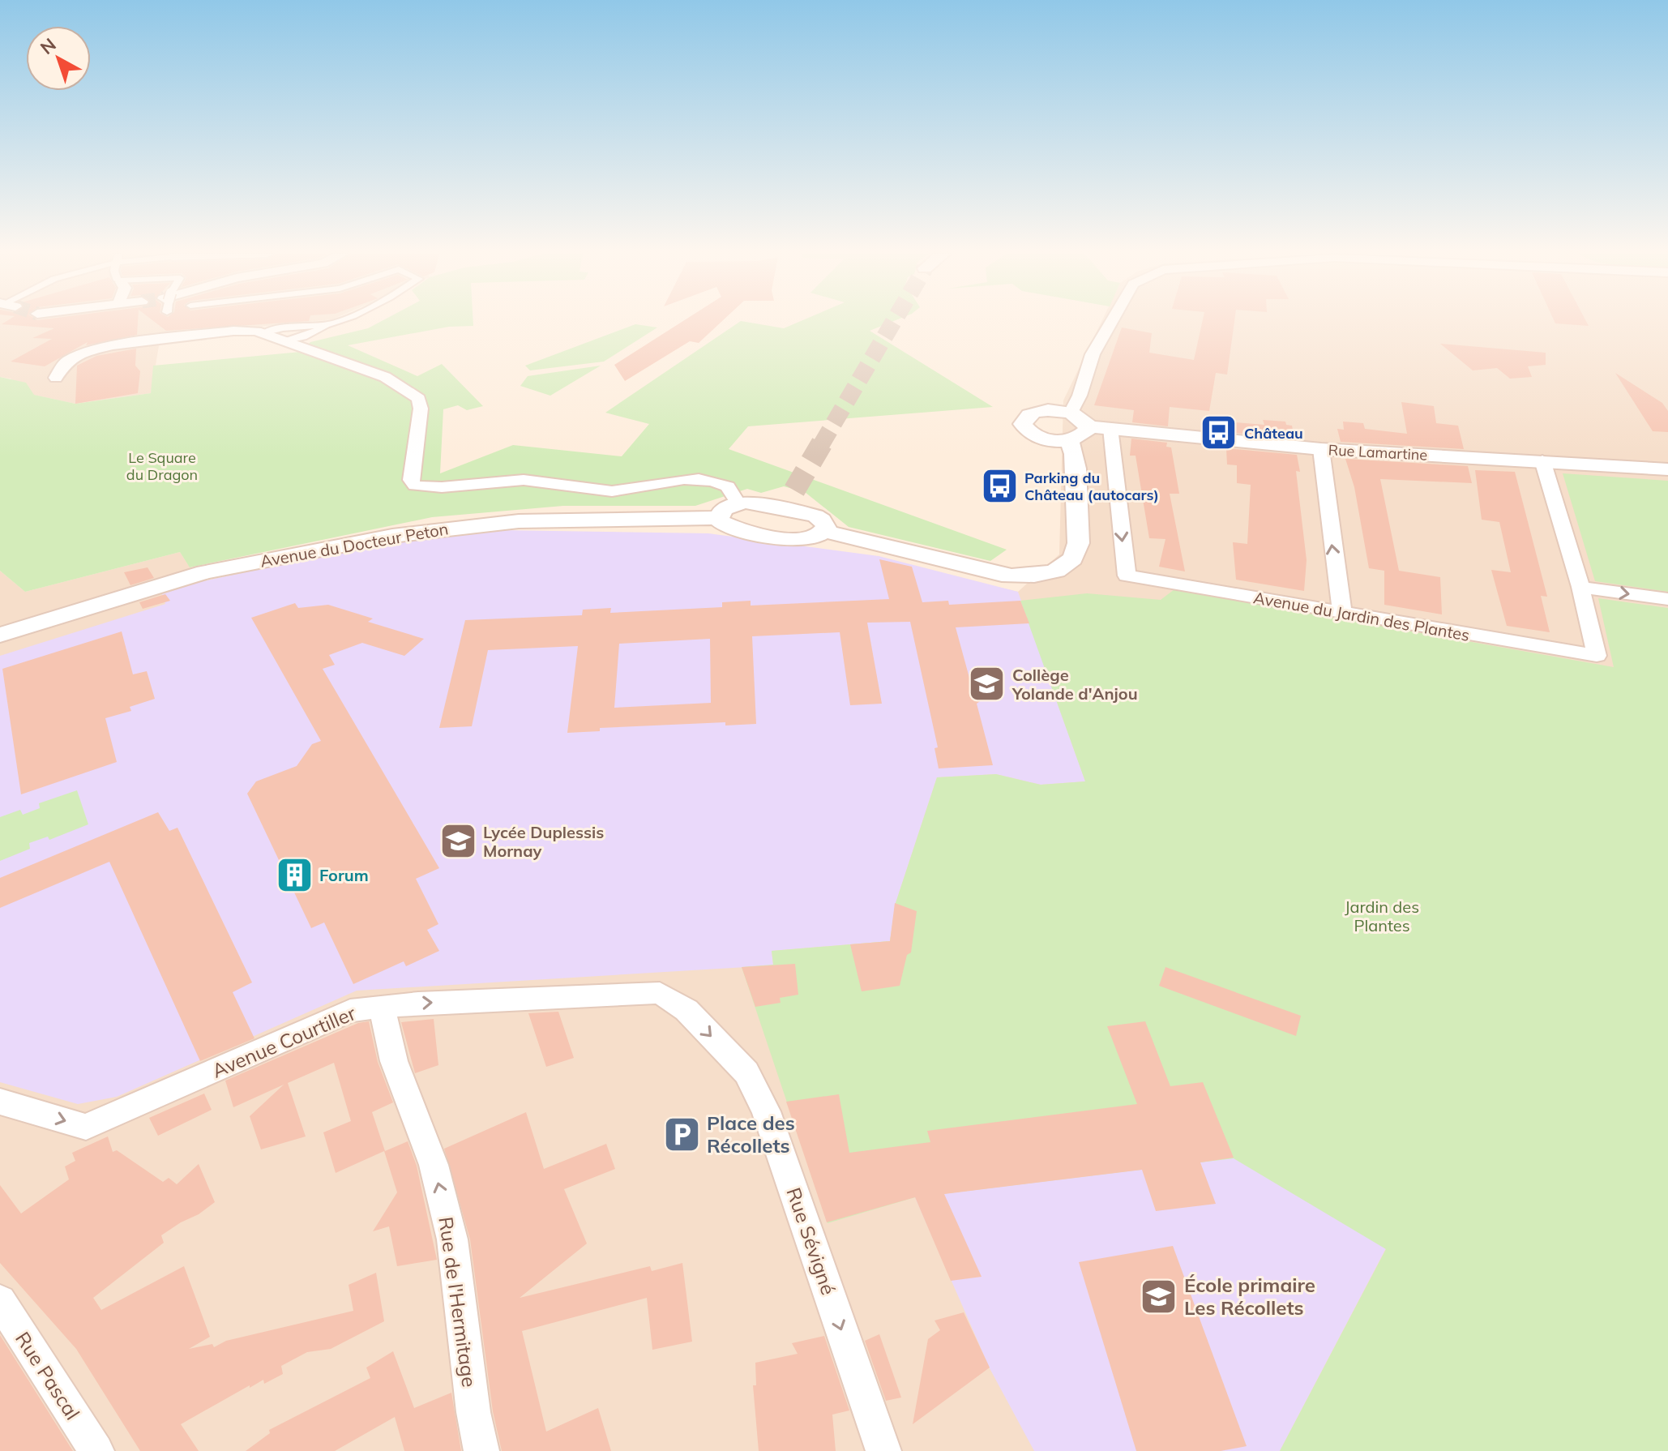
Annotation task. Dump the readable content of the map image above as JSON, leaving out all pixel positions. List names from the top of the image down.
{
  "streets": {
    "street": [
      "Rue Lamartine",
      "Avenue du Docteur Peton",
      "Avenue du Jardin des Plantes",
      "Avenue Courtiller",
      "Rue Sévigné",
      "Rue de l'Hermitage",
      "Rue Pascal"
    ]
  },
  "crossings": [
    ["Rue Lamartine", "Avenue du Jardin des Plantes"],
    ["Avenue Courtiller", "Rue Sévigné"],
    ["Avenue Courtiller", "Rue de l'Hermitage"]
  ],
  "one_way": [
    "Avenue du Jardin des Plantes",
    "Avenue Courtiller",
    "Rue Sévigné",
    "Rue de l'Hermitage"
  ],
  "parks": ["Le Square du Dragon", "Jardin des Plantes"],
  "places": {
    "bus stop": ["Château", "Parking du Château (autocars)"],
    "school or university": ["Collège Yolande d'Anjou", "Lycée Duplessis Mornay", "École primaire Les Récollets"],
    "building": ["Forum"],
    "parking": ["Place des Récollets"]
  },
  "north": "top left"
}
